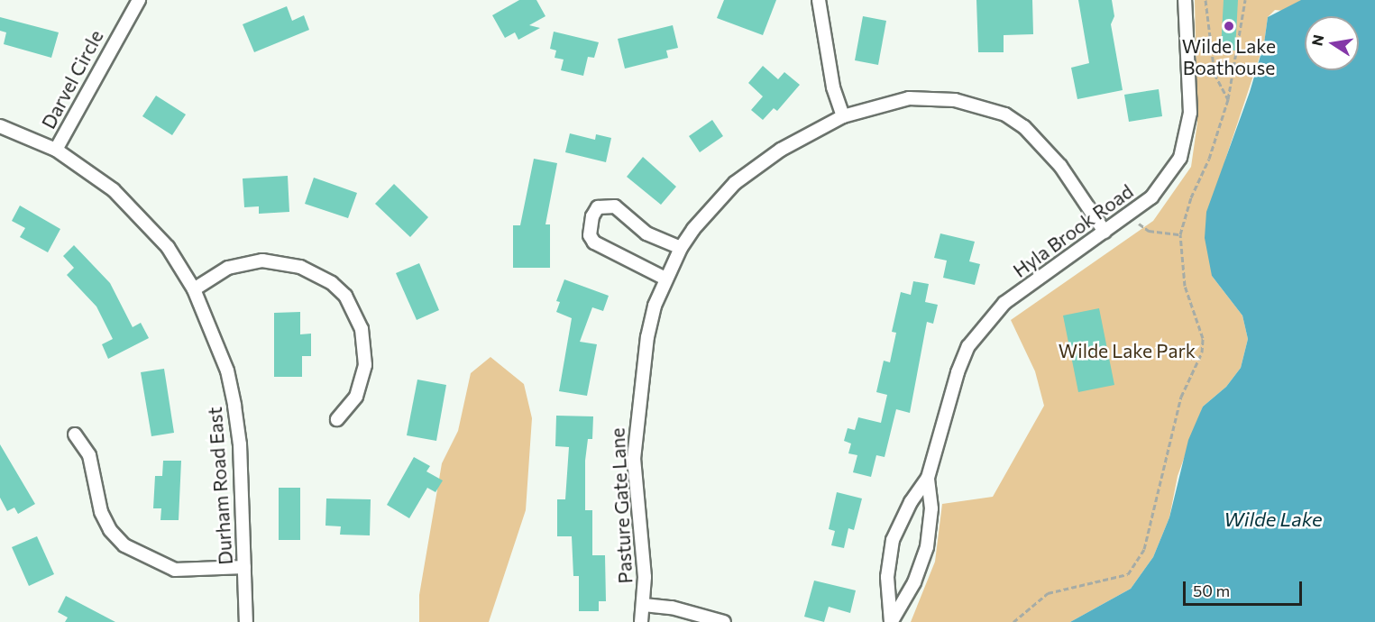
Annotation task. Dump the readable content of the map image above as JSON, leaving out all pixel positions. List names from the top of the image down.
{
  "streets": {
    "street": [
      "Darvel Circle",
      "Hyla Brook Road",
      "Durham Road East",
      "Pasture Gate Lane"
    ]
  },
  "crossings": [
    ["Darvel Circle", "Durham Road East"],
    ["Hyla Brook Road", "Pasture Gate Lane"]
  ],
  "water": ["Wilde Lake"],
  "parks": ["Wilde Lake Park"],
  "places": ["Wilde Lake Boathouse"],
  "scale_bar": "50 m",
  "north": "left"
}
